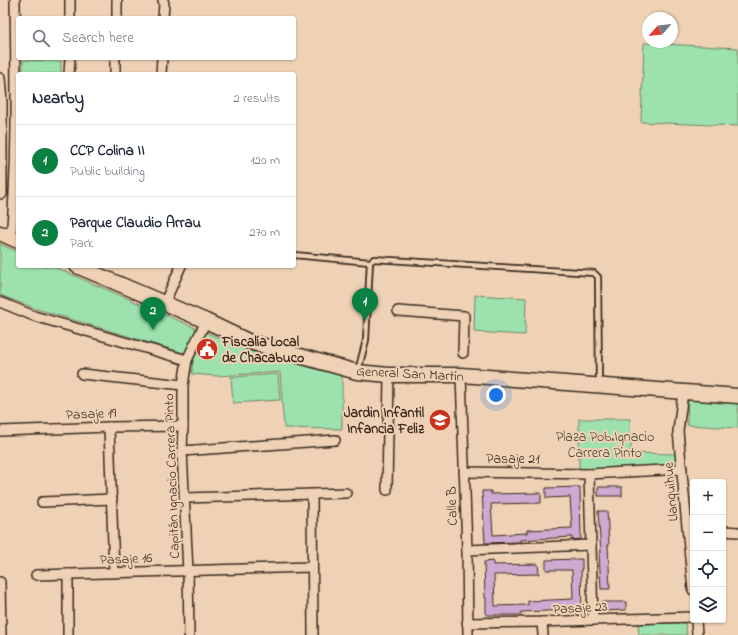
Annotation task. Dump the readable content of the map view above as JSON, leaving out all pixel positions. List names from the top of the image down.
{
  "streets": {
    "main road": ["General San Martín"],
    "street": [
      "Pasaje 19",
      "Pasaje 21",
      "Capitán Ignacio Carrera Pinto",
      "Llanquihue",
      "Calle B",
      "Pasaje 16",
      "Pasaje 23"
    ]
  },
  "crossings": [
    ["General San Martín", "Capitán Ignacio Carrera Pinto"],
    ["General San Martín", "Llanquihue"],
    ["General San Martín", "Calle B"],
    ["Pasaje 19", "Capitán Ignacio Carrera Pinto"],
    ["Pasaje 21", "Llanquihue"],
    ["Pasaje 21", "Calle B"],
    ["Capitán Ignacio Carrera Pinto", "Pasaje 16"],
    ["Calle B", "Pasaje 23"]
  ],
  "parks": ["Plaza Pob.Ignacio Carrera Pinto"],
  "places": {
    "public building": ["Fiscalía Local de Chacabuco"],
    "school or university": ["Jardin Infantil Infancia Feliz"]
  },
  "north": "bottom left",
  "page": {
    "search": "Search here",
    "heading": ["Nearby", "2 results"],
    "list": [
      {
        "mark": "1",
        "name": "CCP Colina II",
        "note": "Public building",
        "value": "120 m"
      },
      {
        "mark": "2",
        "name": "Parque Claudio Arrau",
        "note": "Park",
        "value": "270 m"
      }
    ],
    "pins": ["1", "2"],
    "map_buttons": ["+", "−"]
  }
}
